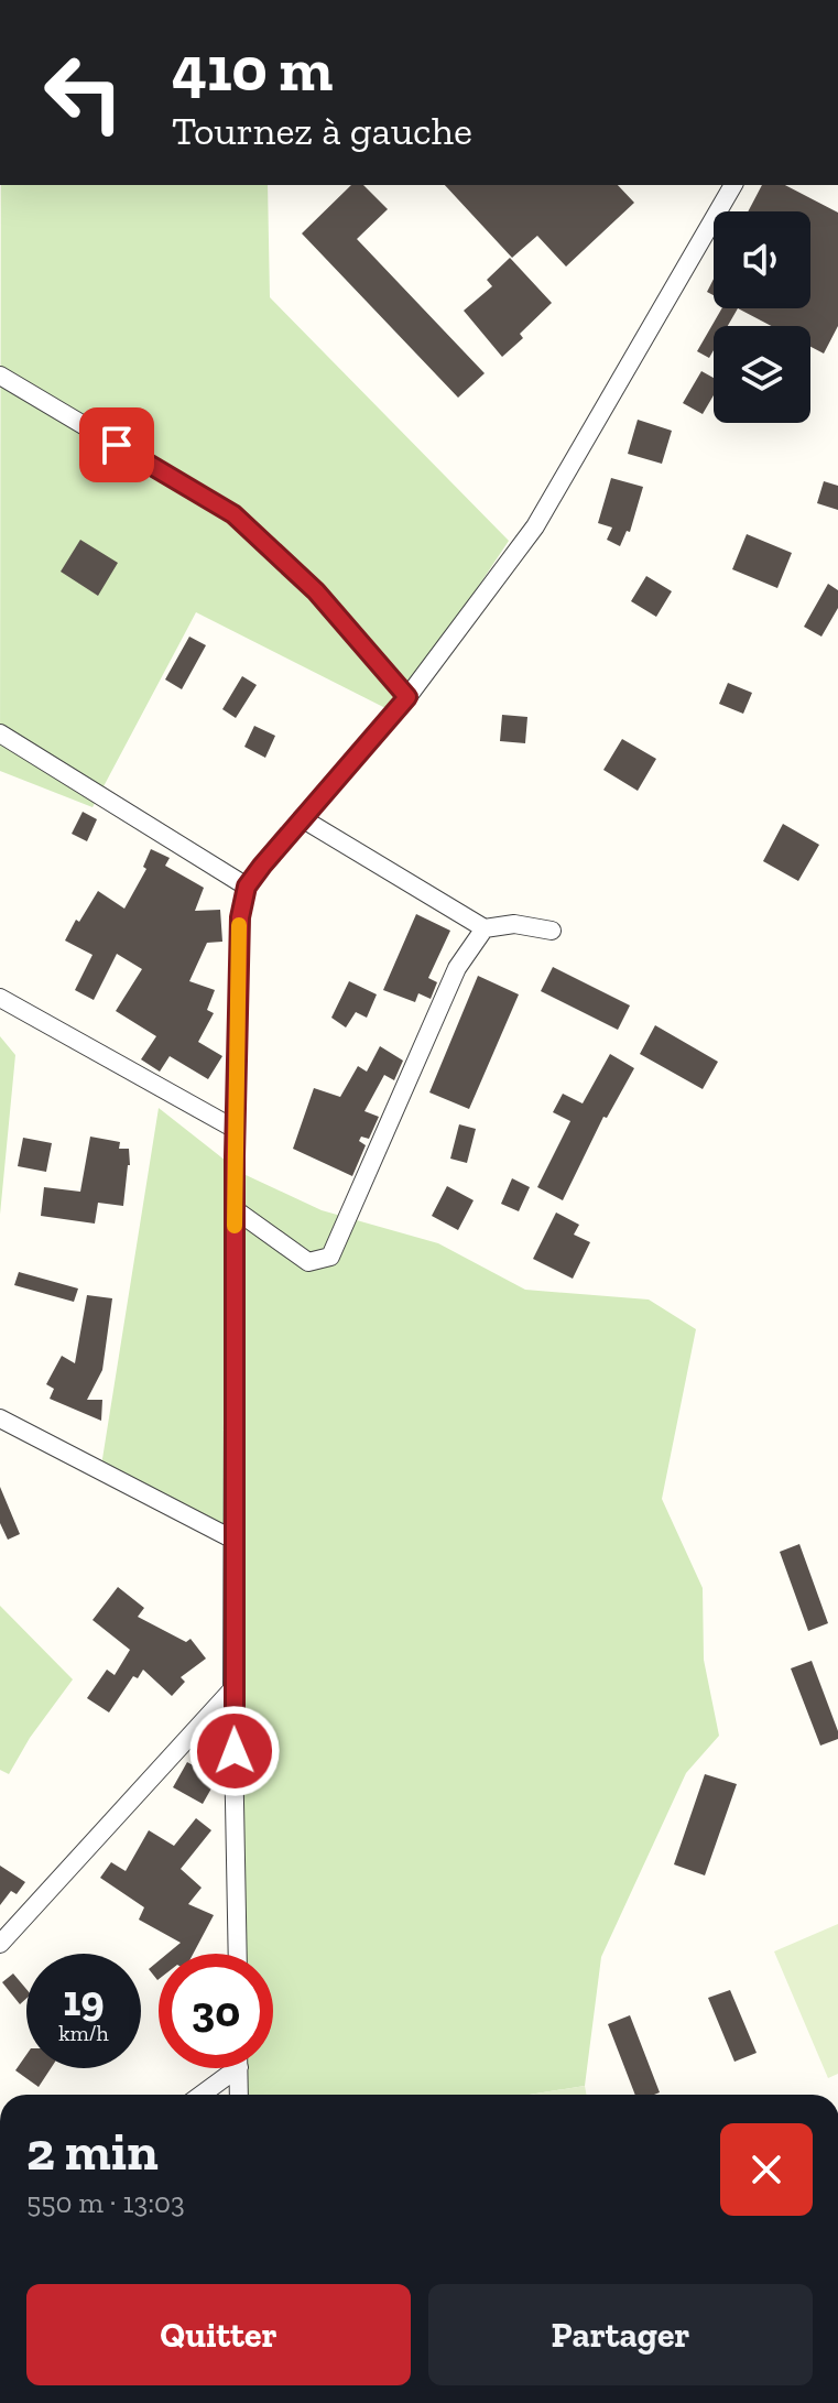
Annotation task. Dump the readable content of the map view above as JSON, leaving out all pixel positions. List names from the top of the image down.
{
  "page": {
    "turn": ["410 m", "Tournez à gauche"],
    "speed": "19 km/h",
    "limit": "30",
    "heading": ["2 min", "550 m · 13:03"],
    "buttons": ["Quitter", "Partager"]
  }
}
